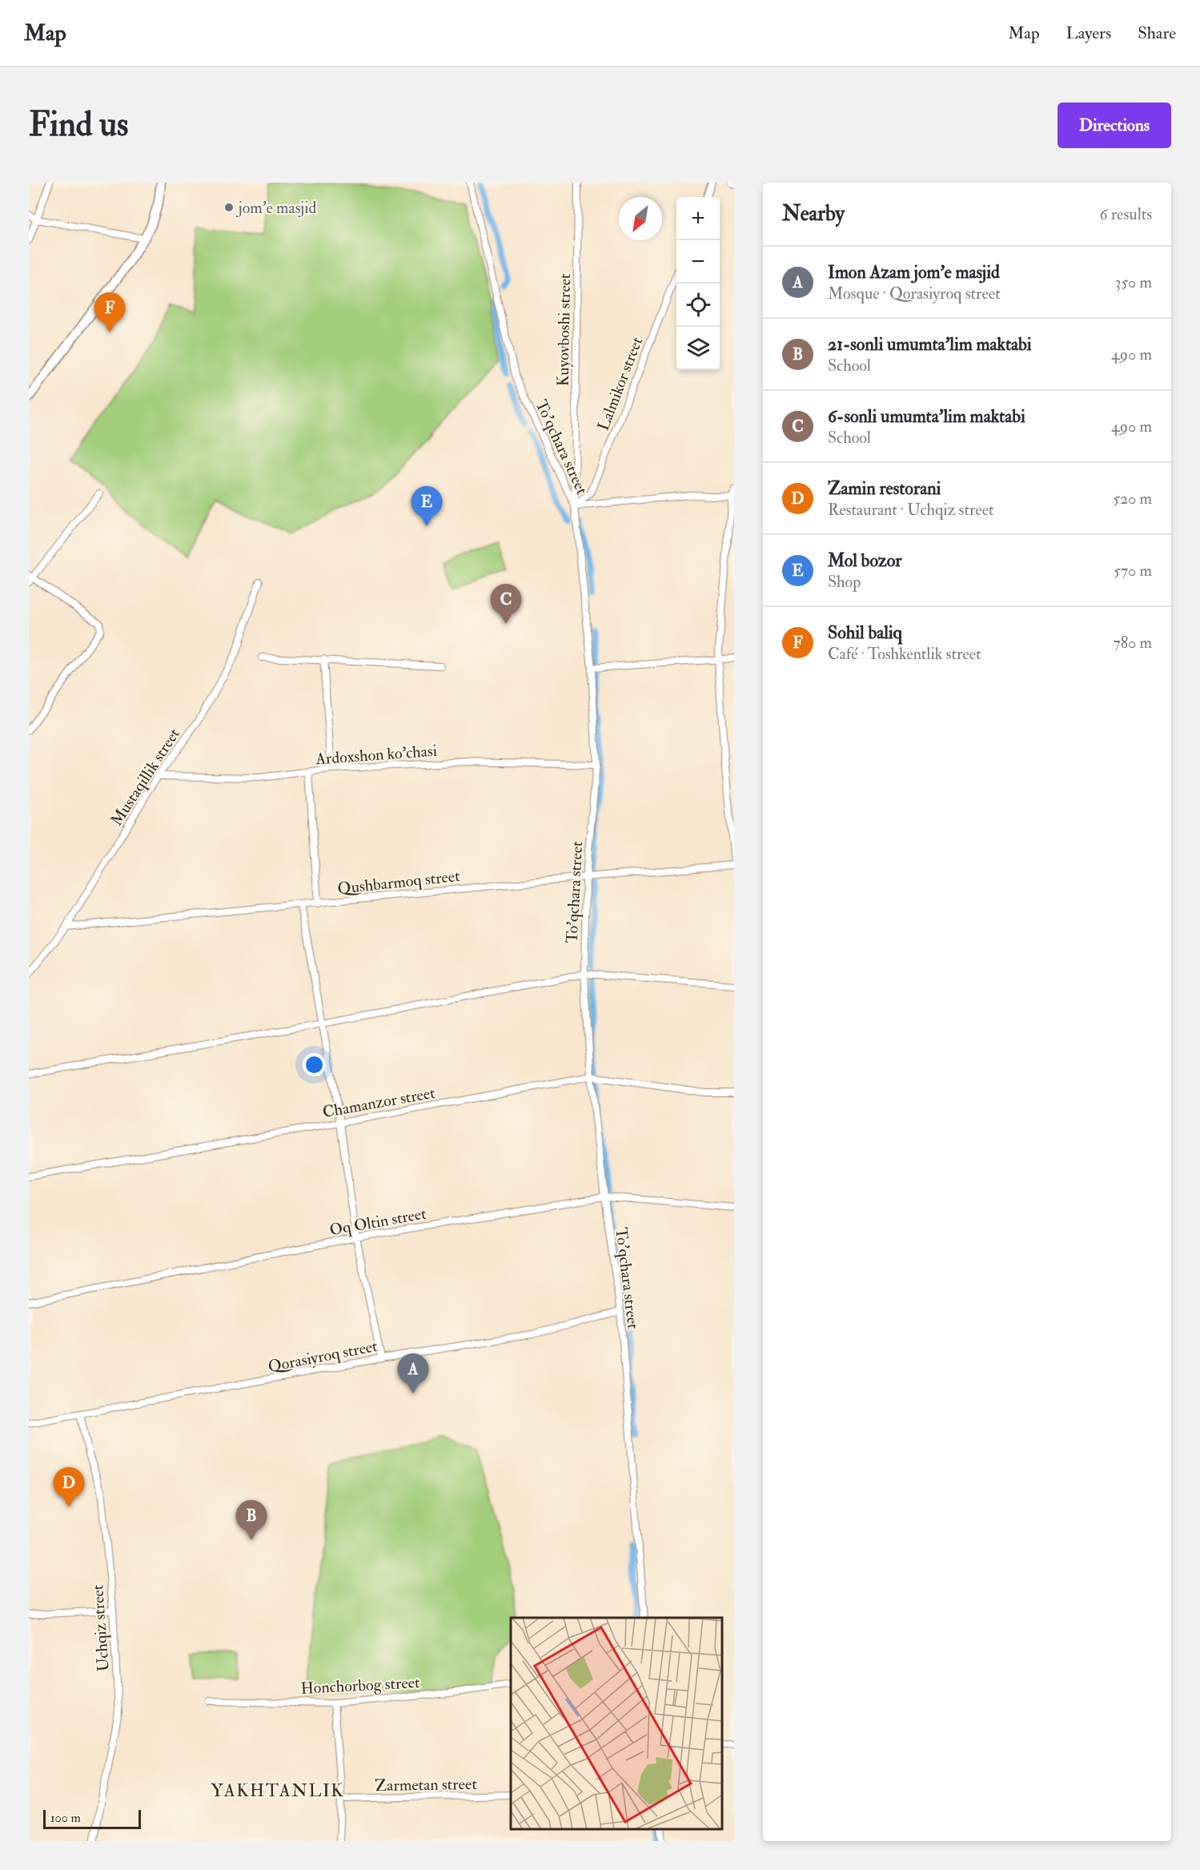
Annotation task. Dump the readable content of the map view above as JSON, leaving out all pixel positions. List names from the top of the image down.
{
  "streets": {
    "street": [
      "Kuyovboshi street",
      "Lalmikor street",
      "To'qchara street",
      "Ardoxshon ko'chasi",
      "Mustaqillik street",
      "Qushbarmoq street",
      "Chamanzor street",
      "Oq Oltin street",
      "Qorasiyroq street",
      "Uchqiz street",
      "Honchorbog street",
      "Zarmetan street"
    ]
  },
  "crossings": [
    ["Kuyovboshi street", "Lalmikor street"],
    ["Kuyovboshi street", "To'qchara street"],
    ["Lalmikor street", "To'qchara street"],
    ["To'qchara street", "Ardoxshon ko'chasi"],
    ["To'qchara street", "Qushbarmoq street"],
    ["To'qchara street", "Chamanzor street"],
    ["To'qchara street", "Oq Oltin street"],
    ["To'qchara street", "Qorasiyroq street"],
    ["Ardoxshon ko'chasi", "Mustaqillik street"],
    ["Mustaqillik street", "Qushbarmoq street"],
    ["Qorasiyroq street", "Uchqiz street"]
  ],
  "districts": ["YAKHTANLIK"],
  "places": ["jom'e masjid"],
  "scale_bar": "100 m",
  "north": "bottom left",
  "page": {
    "header": "Map",
    "nav": ["Map", "Layers", "Share"],
    "buttons": "Directions",
    "title": "Find us",
    "heading": ["Nearby", "6 results"],
    "map_buttons": ["+", "−"],
    "list": [
      {
        "mark": "A",
        "name": "Imon Azam jom'e masjid",
        "note": "Mosque · Qorasiyroq street",
        "value": "350 m"
      },
      {
        "mark": "B",
        "name": "21-sonli umumta'lim maktabi",
        "note": "School",
        "value": "490 m"
      },
      {
        "mark": "C",
        "name": "6-sonli umumta'lim maktabi",
        "note": "School",
        "value": "490 m"
      },
      {
        "mark": "D",
        "name": "Zamin restorani",
        "note": "Restaurant · Uchqiz street",
        "value": "520 m"
      },
      {
        "mark": "E",
        "name": "Mol bozor",
        "note": "Shop",
        "value": "570 m"
      },
      {
        "mark": "F",
        "name": "Sohil baliq",
        "note": "Café · Toshkentlik street",
        "value": "780 m"
      }
    ],
    "pins": [
      "F",
      "E",
      "C",
      "A",
      "D",
      "B"
    ],
    "scale": "100 m"
  }
}
